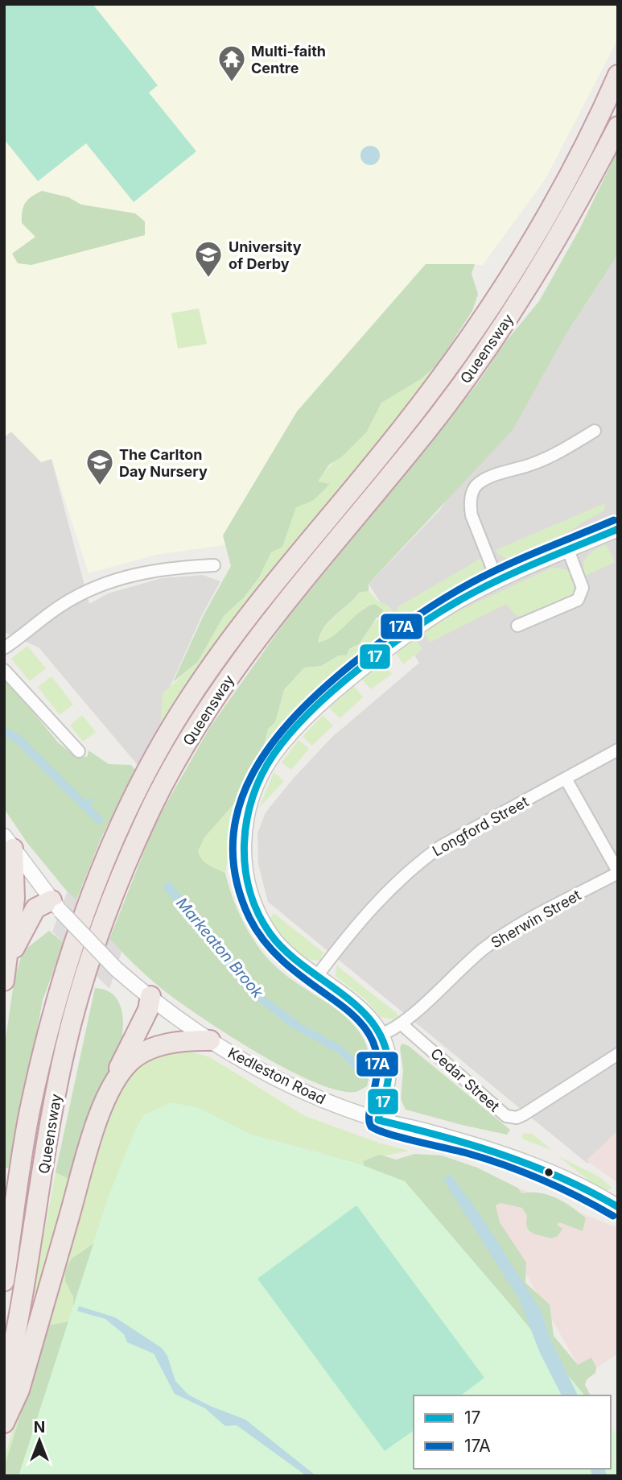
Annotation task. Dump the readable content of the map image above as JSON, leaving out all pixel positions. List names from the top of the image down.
{
  "streets": {
    "highway": ["Queensway"],
    "street": [
      "Longford Street",
      "Sherwin Street",
      "Kedleston Road",
      "Cedar Street"
    ]
  },
  "crossings": [
    ["Sherwin Street", "Cedar Street"]
  ],
  "water": ["Markeaton Brook"],
  "places": {
    "temple": ["Multi-faith Centre"],
    "school or university": ["University of Derby", "The Carlton Day Nursery"]
  },
  "lines": ["transit line 17A", "transit line 17"],
  "legend": ["17", "17A"],
  "north": "top"
}
